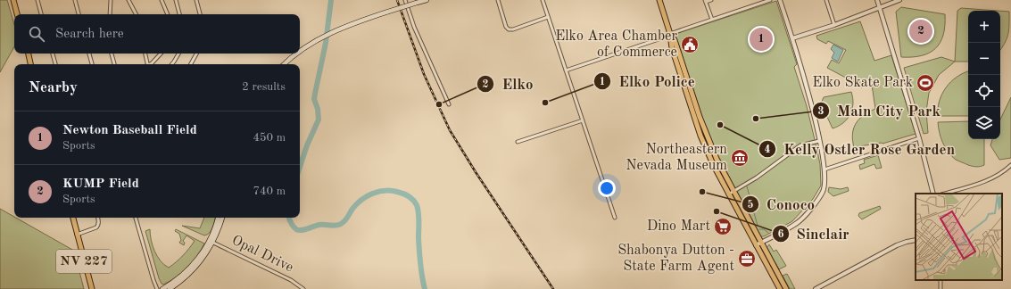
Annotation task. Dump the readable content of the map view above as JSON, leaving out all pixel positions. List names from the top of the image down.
{
  "streets": {
    "main road": ["NV 227"],
    "street": ["Opal Drive"]
  },
  "places": {
    "public building": ["Elko Area Chamber of Commerce"],
    "sports": ["Elko Skate Park"],
    "other": [
      "Elko Police",
      "Elko",
      "Main City Park",
      "Kelly Ostler Rose Garden",
      "Conoco",
      "Sinclair"
    ],
    "museum": ["Northeastern Nevada Museum"],
    "supermarket": ["Dino Mart"],
    "office": ["Shabonya Dutton - State Farm Agent"]
  },
  "page": {
    "map_buttons": ["+", "−"],
    "search": "Search here",
    "pins": ["2", "1"],
    "heading": ["Nearby", "2 results"],
    "list": [
      {
        "mark": "1",
        "name": "Newton Baseball Field",
        "note": "Sports",
        "value": "450 m"
      },
      {
        "mark": "2",
        "name": "KUMP Field",
        "note": "Sports",
        "value": "740 m"
      }
    ]
  }
}
